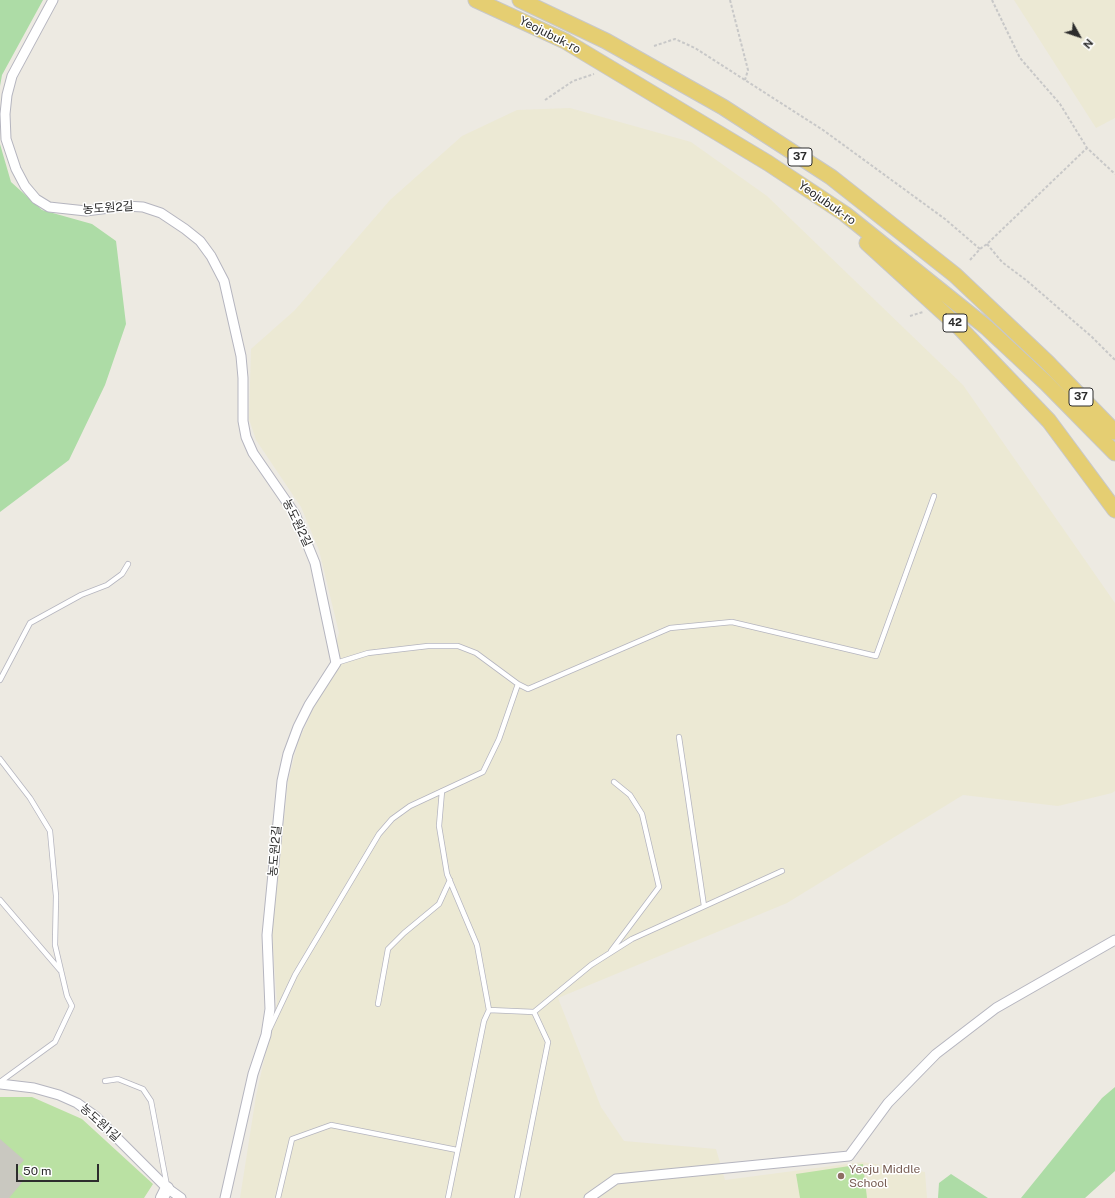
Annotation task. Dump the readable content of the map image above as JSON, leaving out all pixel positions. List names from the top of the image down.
{
  "streets": {
    "highway": ["Yeojubuk-ro", "37", "42"],
    "street": ["농도원2길", "농도원1길"]
  },
  "crossings": [
    ["Yeojubuk-ro", "42"]
  ],
  "places": ["Yeoju Middle School"],
  "scale_bar": "50 m",
  "north": "bottom right"
}
